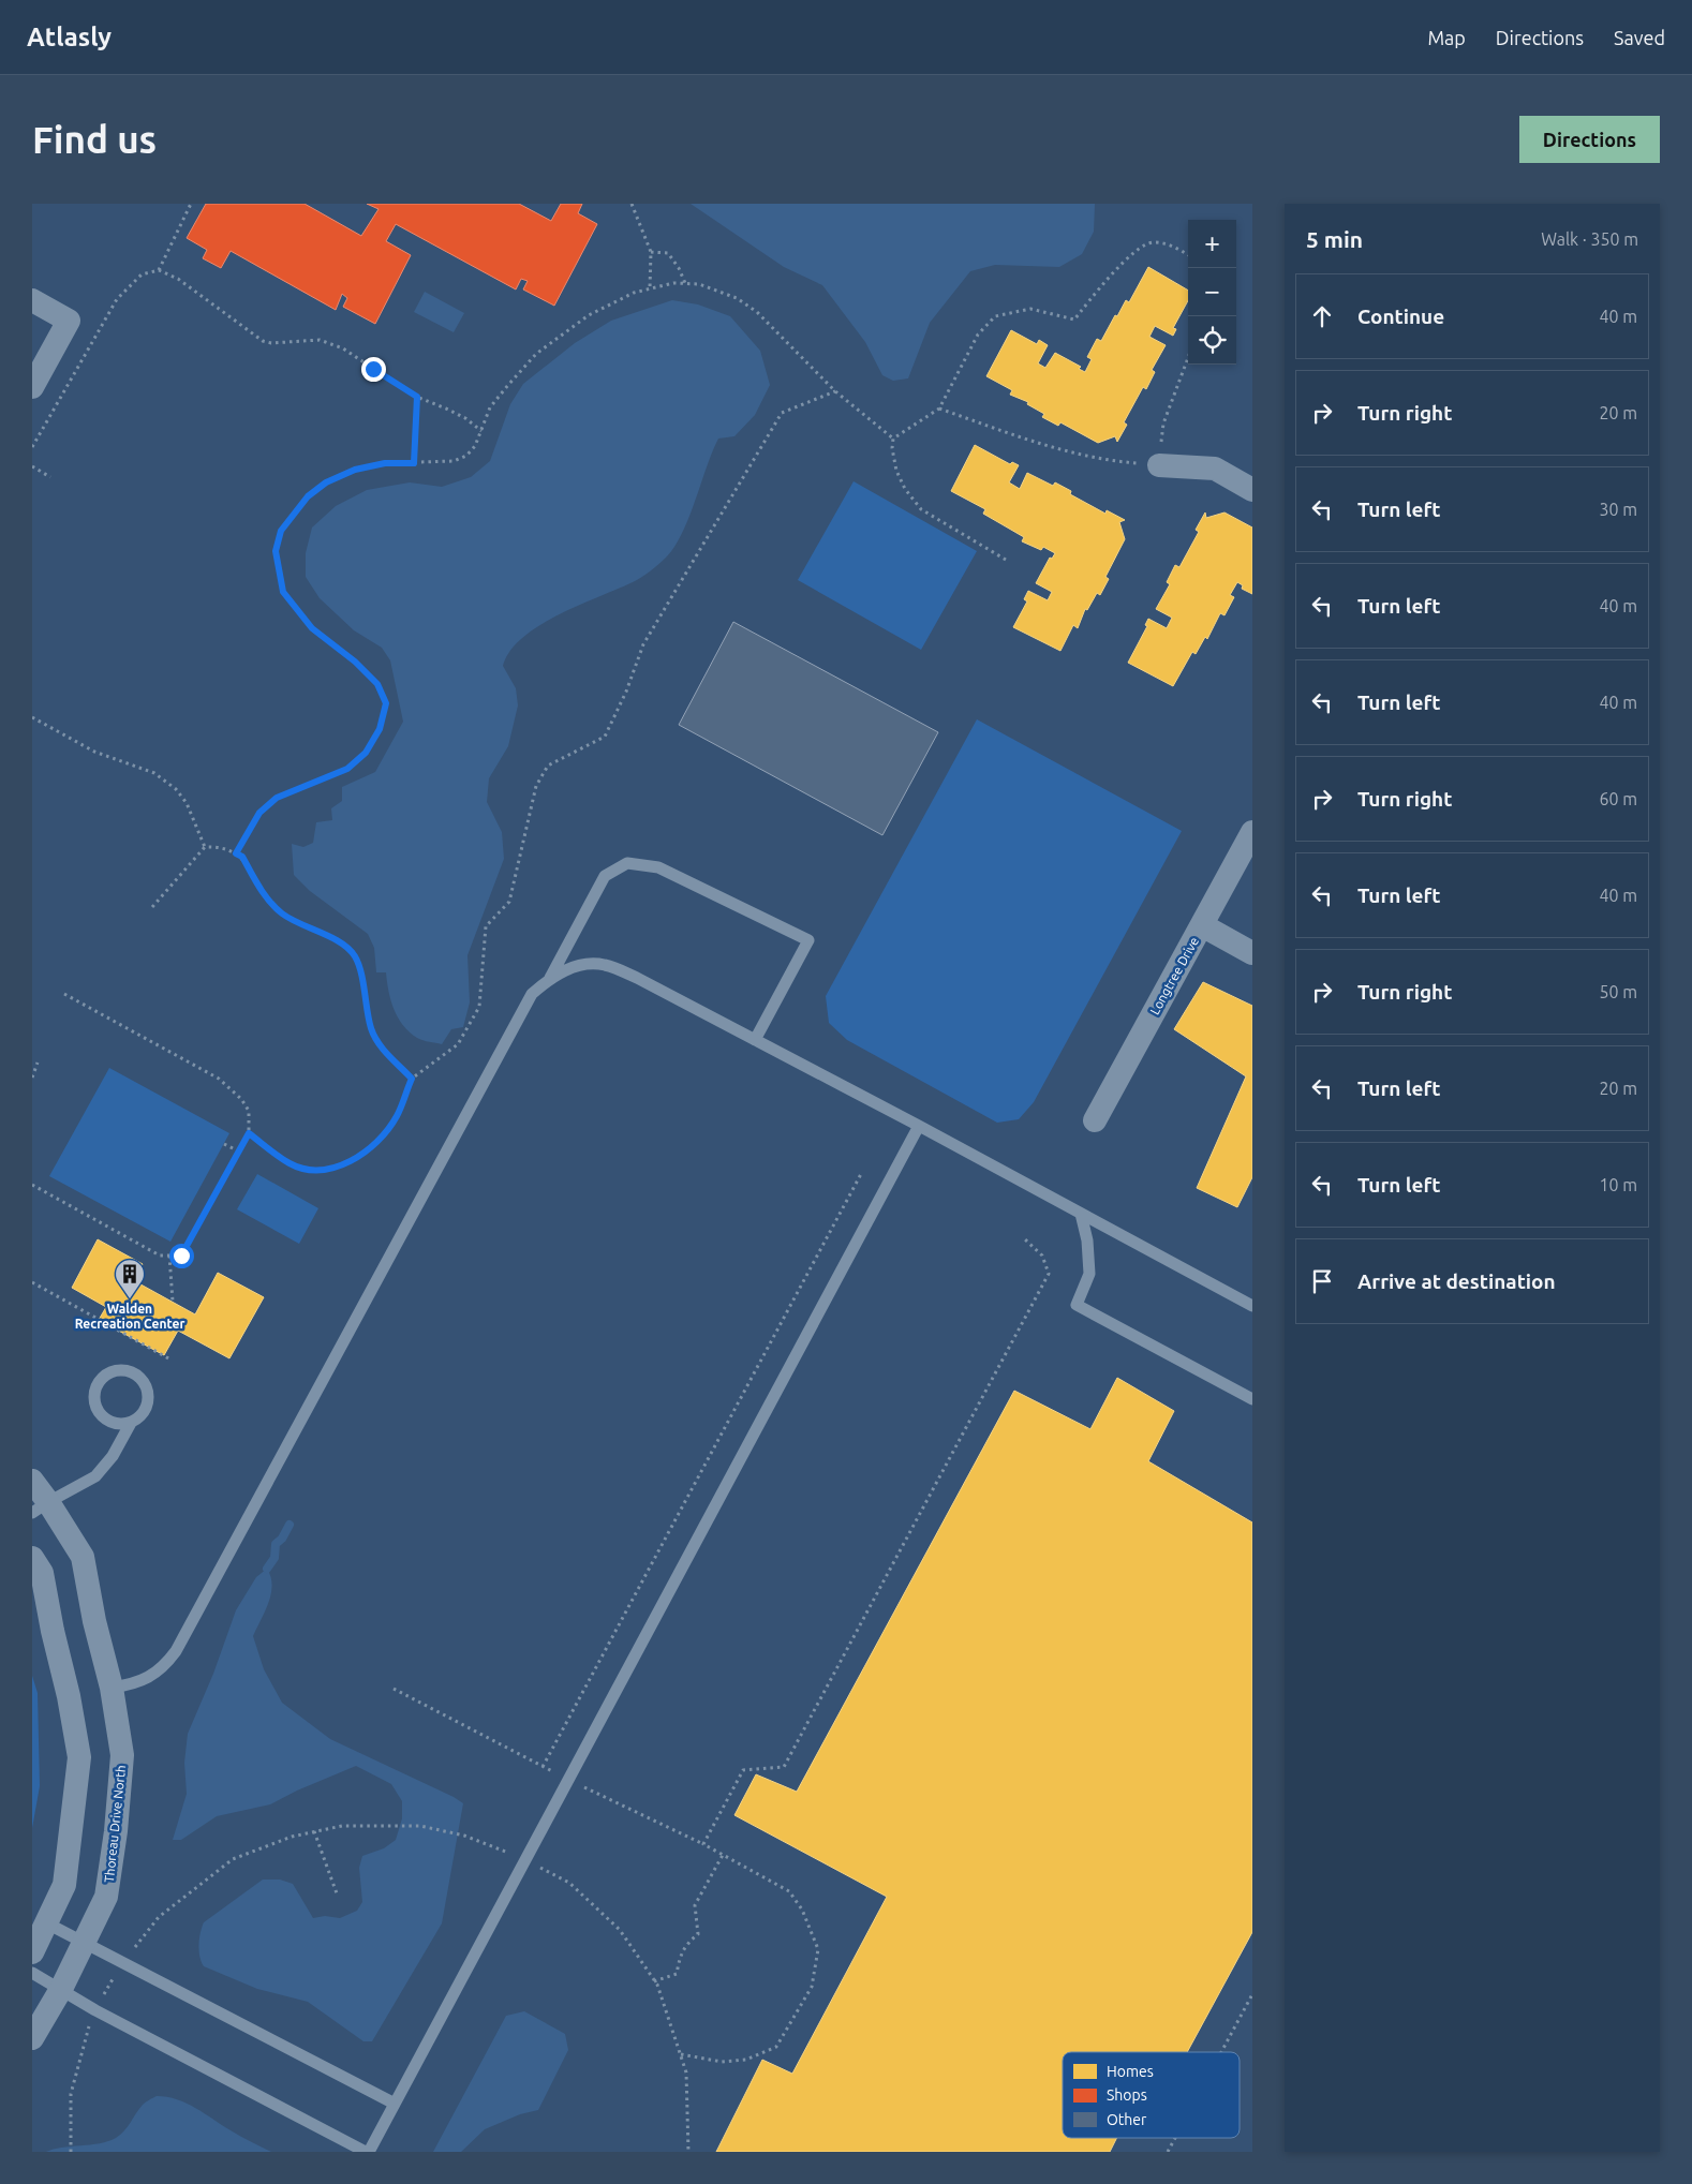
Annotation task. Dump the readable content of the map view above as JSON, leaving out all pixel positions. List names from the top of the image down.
{
  "streets": {
    "street": ["Longtree Drive", "Thoreau Drive North"]
  },
  "places": {
    "building": ["Walden Recreation Center"]
  },
  "legend": ["Homes", "Shops", "Other"],
  "page": {
    "header": "Atlasly",
    "nav": ["Map", "Directions", "Saved"],
    "buttons": "Directions",
    "title": "Find us",
    "heading": ["5 min", "Walk · 350 m"],
    "map_buttons": ["+", "−"],
    "list": [
      ["Continue", "40 m"],
      ["Turn right", "20 m"],
      ["Turn left", "30 m"],
      ["Turn left", "40 m"],
      ["Turn left", "40 m"],
      ["Turn right", "60 m"],
      ["Turn left", "40 m"],
      ["Turn right", "50 m"],
      ["Turn left", "20 m"],
      ["Turn left", "10 m"],
      "Arrive at destination"
    ]
  }
}
